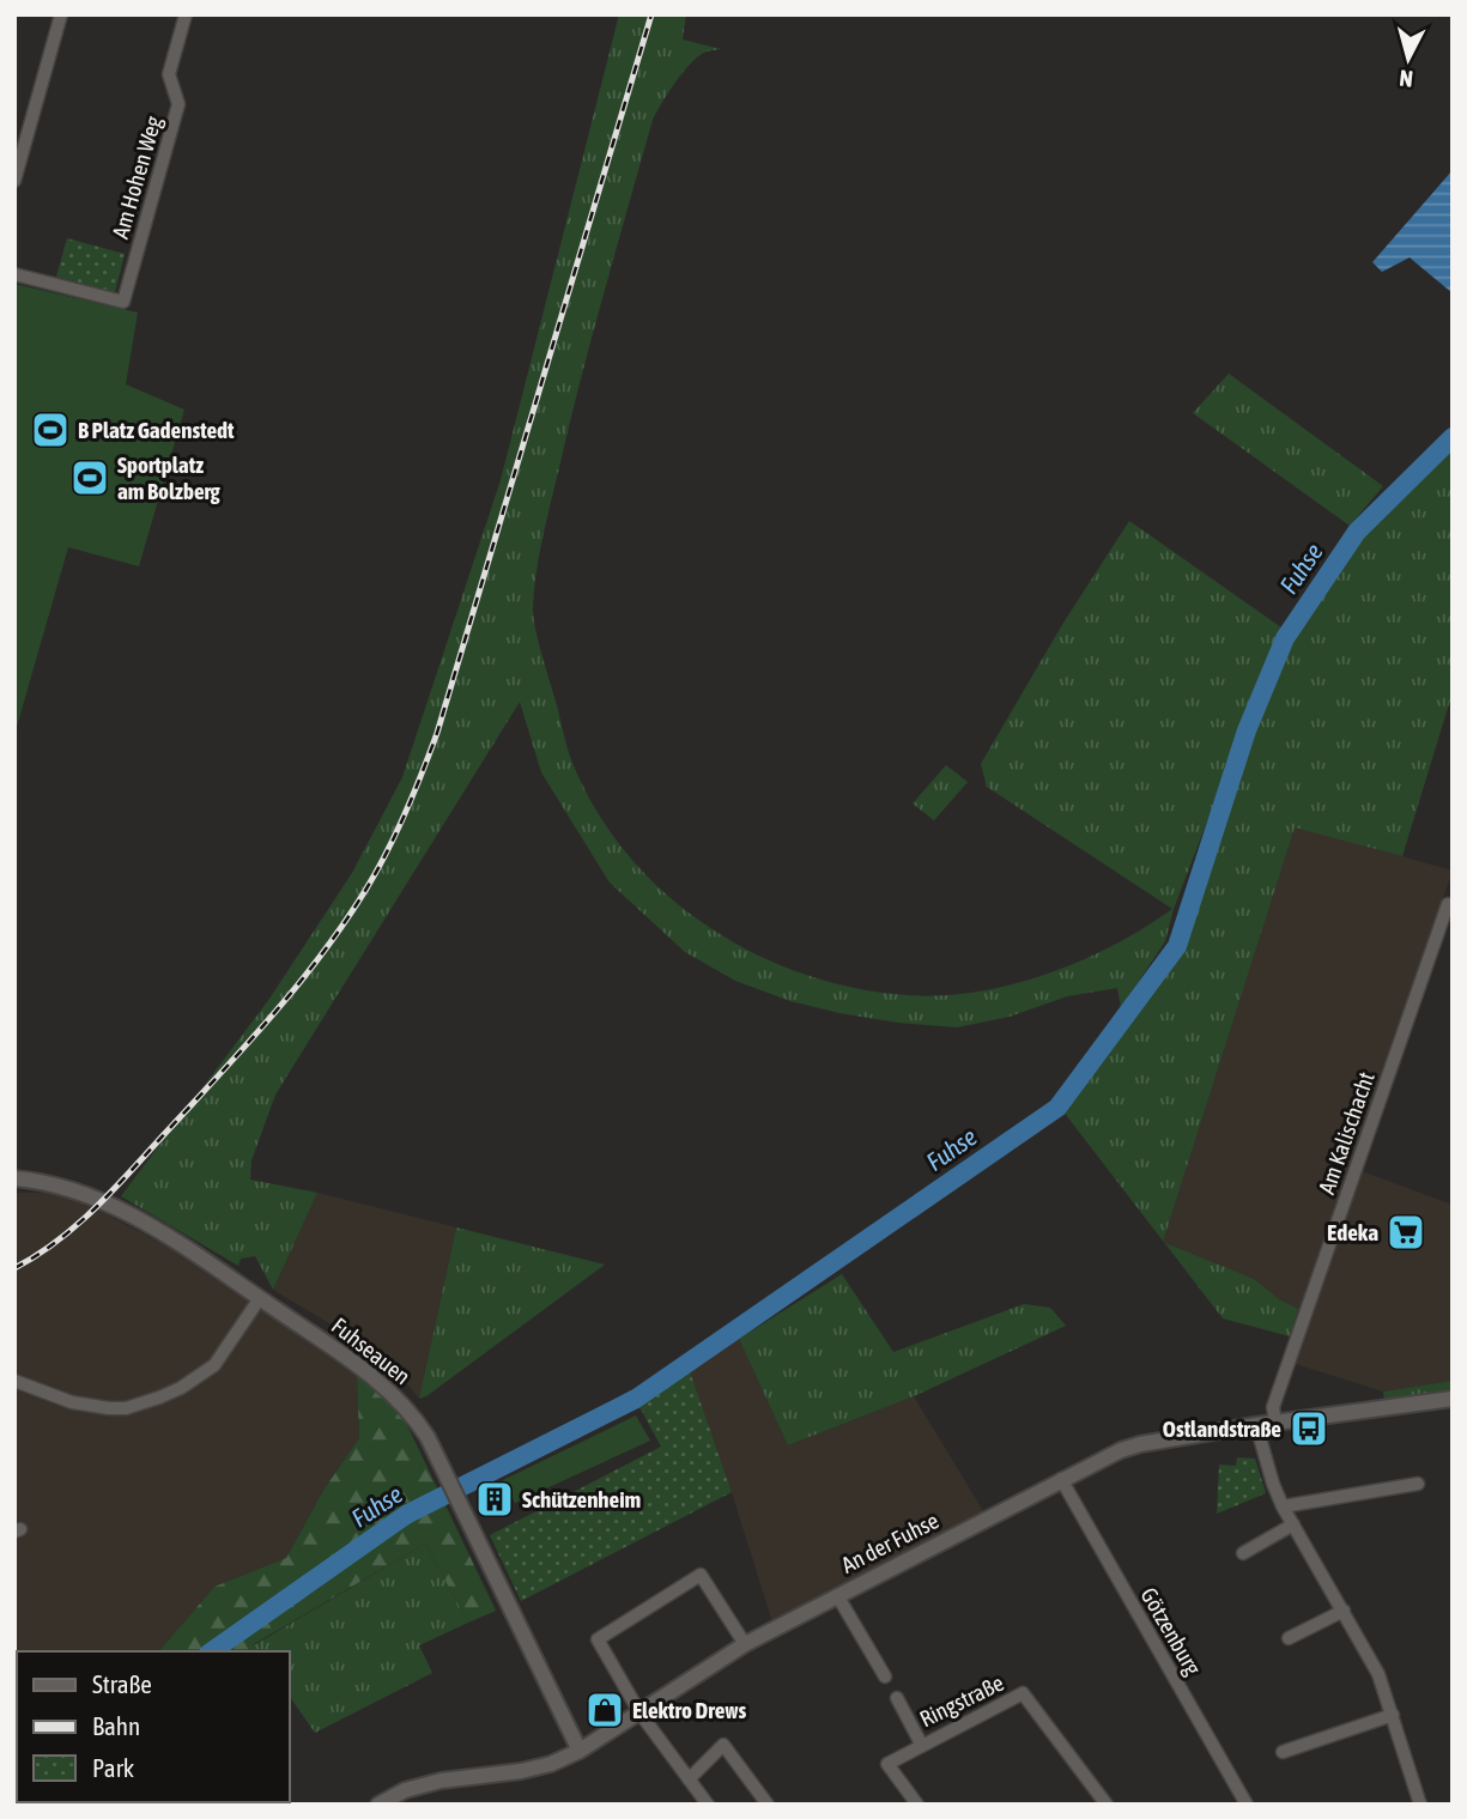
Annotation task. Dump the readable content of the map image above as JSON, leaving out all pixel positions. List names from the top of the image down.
{
  "streets": {
    "street": [
      "Am Hohen Weg",
      "Am Kalischacht",
      "Fuhseauen",
      "An der Fuhse",
      "Götzenburg",
      "Ringstraße"
    ]
  },
  "crossings": [
    ["Am Kalischacht", "An der Fuhse"],
    ["Fuhseauen", "An der Fuhse"],
    ["An der Fuhse", "Götzenburg"]
  ],
  "water": ["Fuhse"],
  "places": {
    "sports": ["B Platz Gadenstedt", "Sportplatz am Bolzberg"],
    "supermarket": ["Edeka"],
    "bus stop": ["Ostlandstraße"],
    "building": ["Schützenheim"],
    "shop": ["Elektro Drews"]
  },
  "legend": ["Straße", "Bahn", "Park"],
  "north": "bottom"
}
